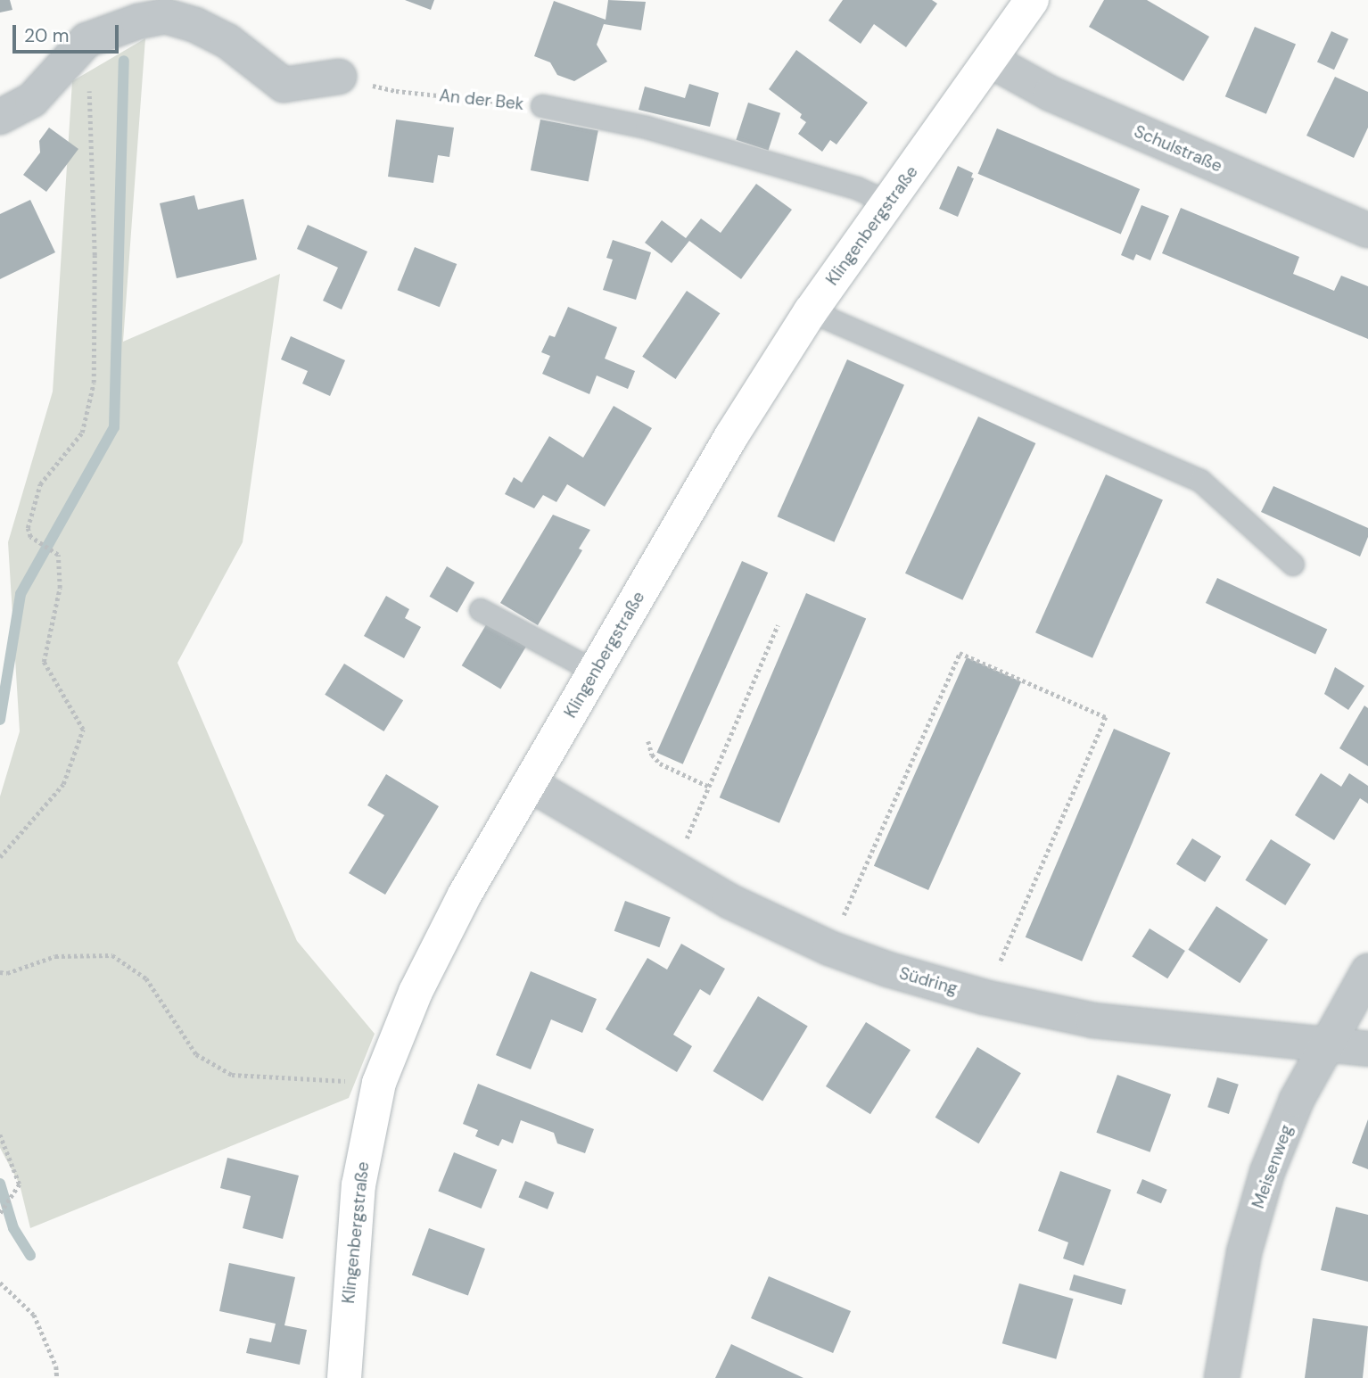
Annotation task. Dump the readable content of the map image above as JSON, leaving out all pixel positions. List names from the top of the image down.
{
  "streets": {
    "street": [
      "Schulstraße",
      "Klingenbergstraße",
      "Südring",
      "Meisenweg"
    ],
    "lane": ["An der Bek"]
  },
  "crossings": [
    ["An der Bek", "Klingenbergstraße"],
    ["Schulstraße", "Klingenbergstraße"],
    ["Klingenbergstraße", "Südring"],
    ["Südring", "Meisenweg"]
  ],
  "scale_bar": "20 m"
}
